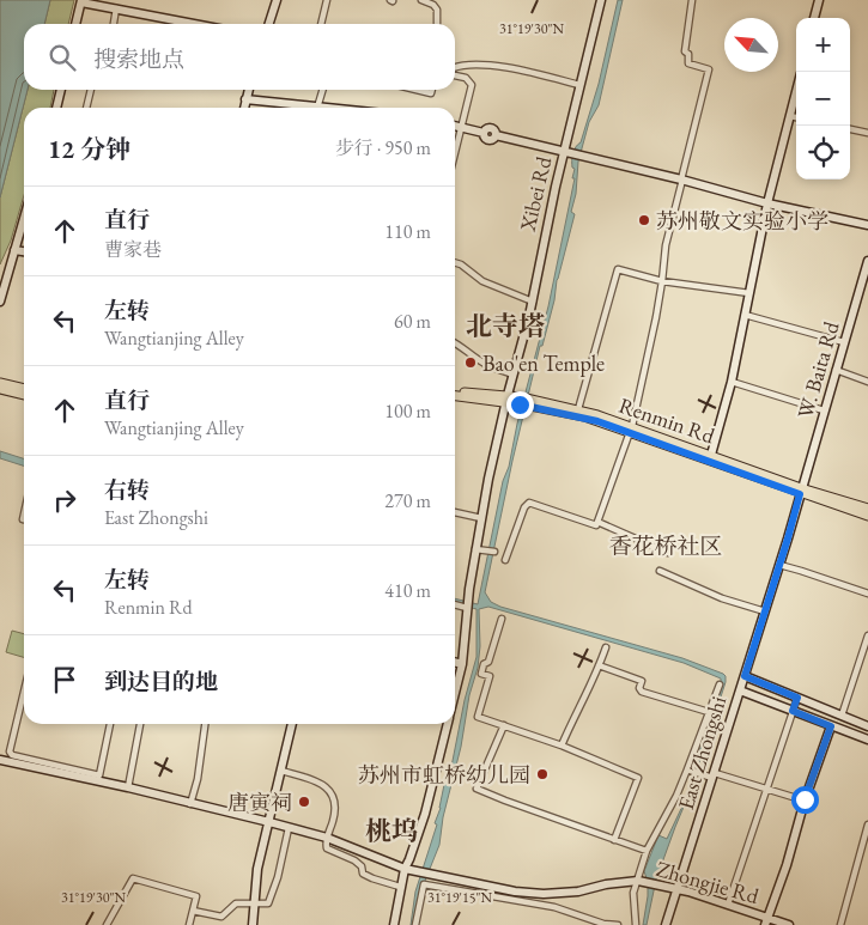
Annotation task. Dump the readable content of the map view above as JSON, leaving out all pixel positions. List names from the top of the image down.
{
  "streets": {
    "main road": ["Renmin Rd"],
    "street": [
      "Xibei Rd",
      "W. Baita Rd",
      "East Zhongshi",
      "Zhongjie Rd"
    ]
  },
  "crossings": [
    ["Xibei Rd", "Renmin Rd"],
    ["Xibei Rd", "Zhongjie Rd"],
    ["W. Baita Rd", "Renmin Rd"],
    ["W. Baita Rd", "East Zhongshi"],
    ["Renmin Rd", "East Zhongshi"],
    ["East Zhongshi", "Zhongjie Rd"]
  ],
  "districts": ["北寺塔", "香花桥社区", "桃坞"],
  "places": [
    "苏州敬文实验小学",
    "Bao'en Temple",
    "苏州市虹桥幼儿园",
    "唐寅祠"
  ],
  "north": "top left",
  "page": {
    "map_buttons": ["+", "−"],
    "search": "搜索地点",
    "heading": ["12 分钟", "步行 · 950 m"],
    "list": [
      ["直行", "曹家巷", "110 m"],
      ["左转", "Wangtianjing Alley", "60 m"],
      ["直行", "Wangtianjing Alley", "100 m"],
      ["右转", "East Zhongshi", "270 m"],
      ["左转", "Renmin Rd", "410 m"],
      "到达目的地"
    ]
  },
  "coordinates": ["31°19'30\"N", "31°19'15\"N"]
}
